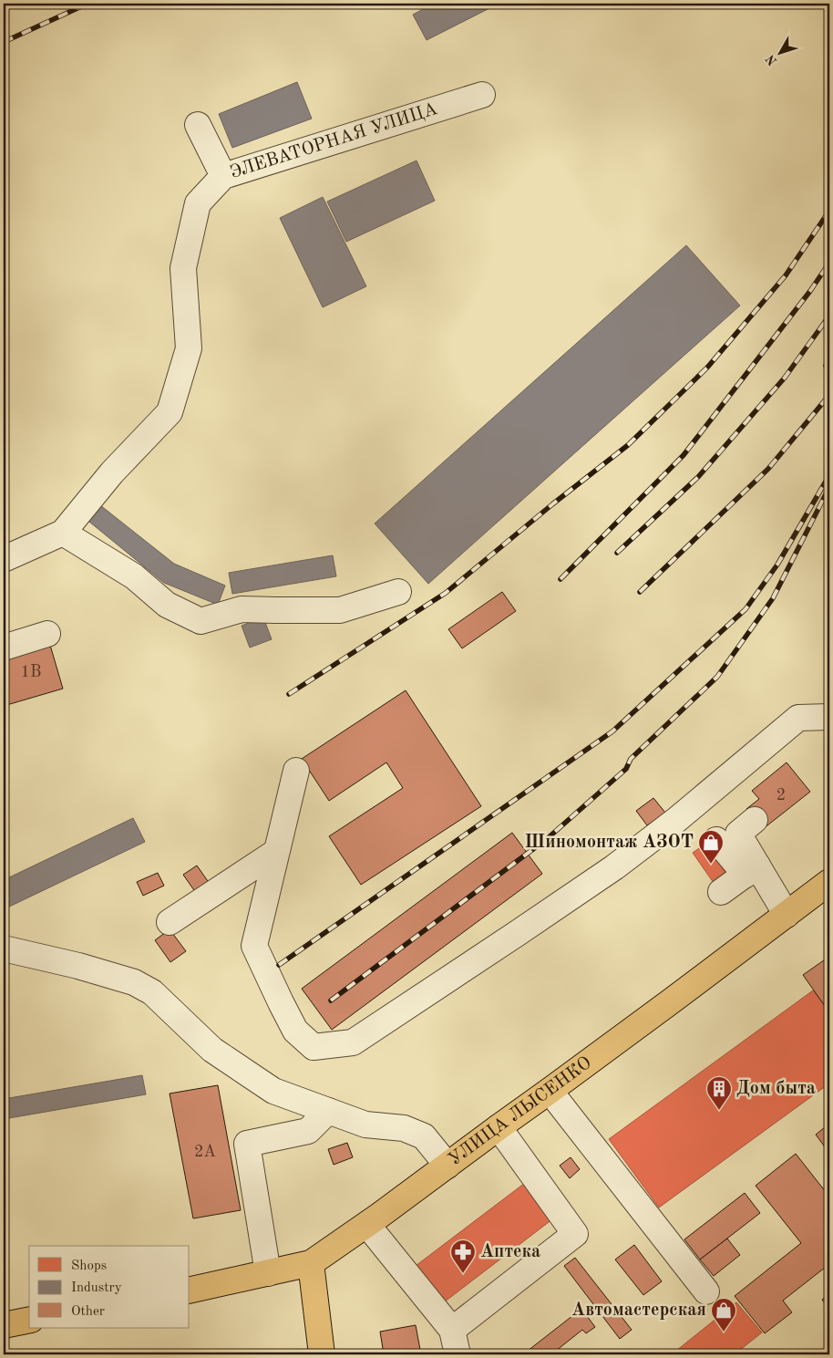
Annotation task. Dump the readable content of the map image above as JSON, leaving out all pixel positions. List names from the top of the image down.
{
  "streets": {
    "main road": ["УЛИЦА ЛЫСЕНКО"],
    "street": ["ЭЛЕВАТОРНАЯ УЛИЦА"]
  },
  "places": {
    "shop": ["Шиномонтаж АЗОТ", "Автомастерская"],
    "building": ["Дом быта"],
    "pharmacy": ["Аптека"]
  },
  "house_numbers": ["1В", "2", "2А"],
  "legend": ["Shops", "Industry", "Other"],
  "north": "bottom left"
}
